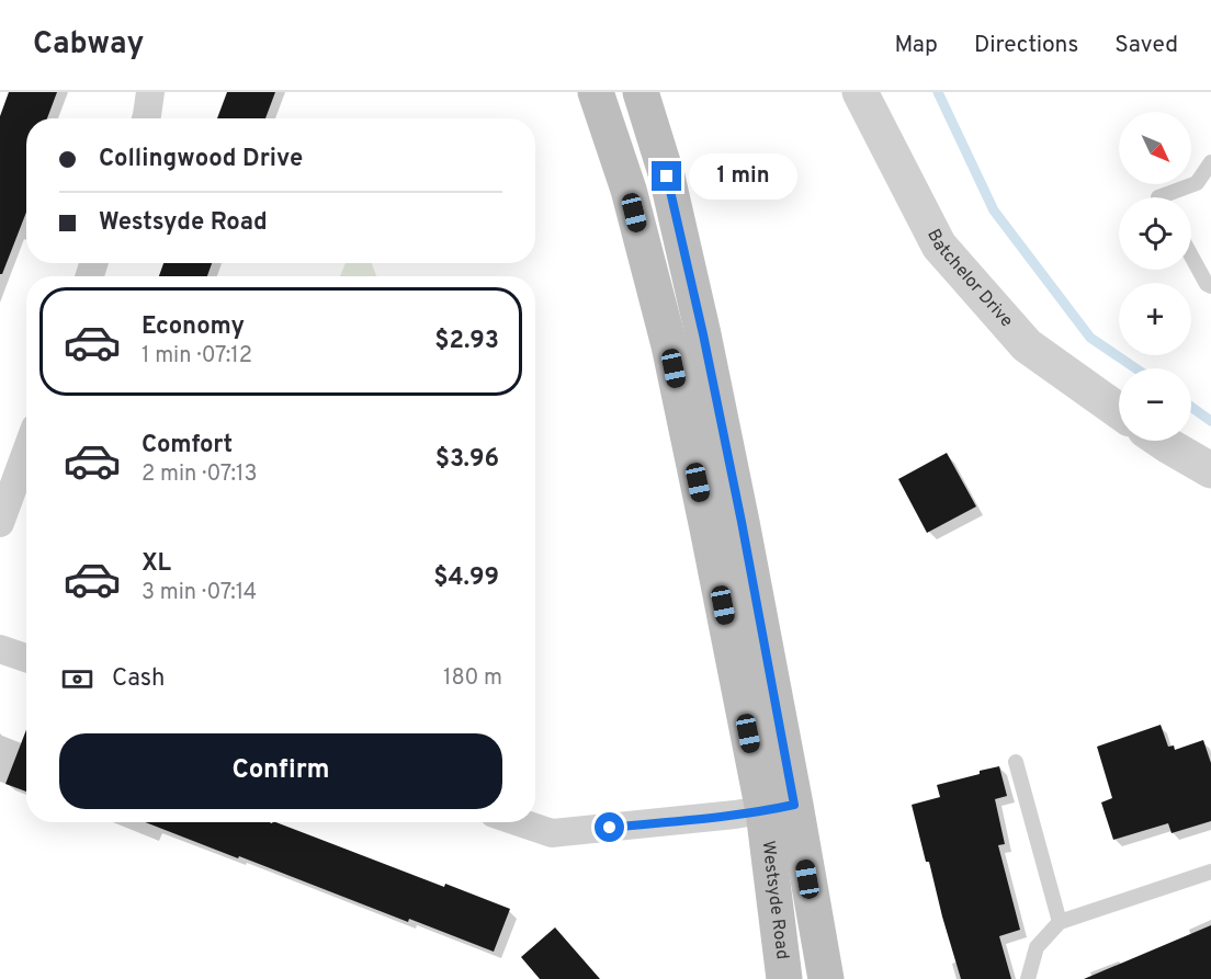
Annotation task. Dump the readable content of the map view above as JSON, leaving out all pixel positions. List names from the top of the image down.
{
  "streets": {
    "main road": ["Westsyde Road"],
    "street": ["Batchelor Drive"]
  },
  "north": "bottom right",
  "page": {
    "header": "Cabway",
    "nav": ["Map", "Directions", "Saved"],
    "map_buttons": ["+", "−"],
    "banner": ["Collingwood Drive", "Westsyde Road"],
    "bubble": "1 min",
    "list": [
      {
        "name": "Economy",
        "note": "1 min · 07:12",
        "value": "$2.93"
      },
      {
        "name": "Comfort",
        "note": "2 min · 07:13",
        "value": "$3.96"
      },
      {
        "name": "XL",
        "note": "3 min · 07:14",
        "value": "$4.99"
      }
    ],
    "pay": ["Cash", "180 m"],
    "buttons": "Confirm"
  }
}
